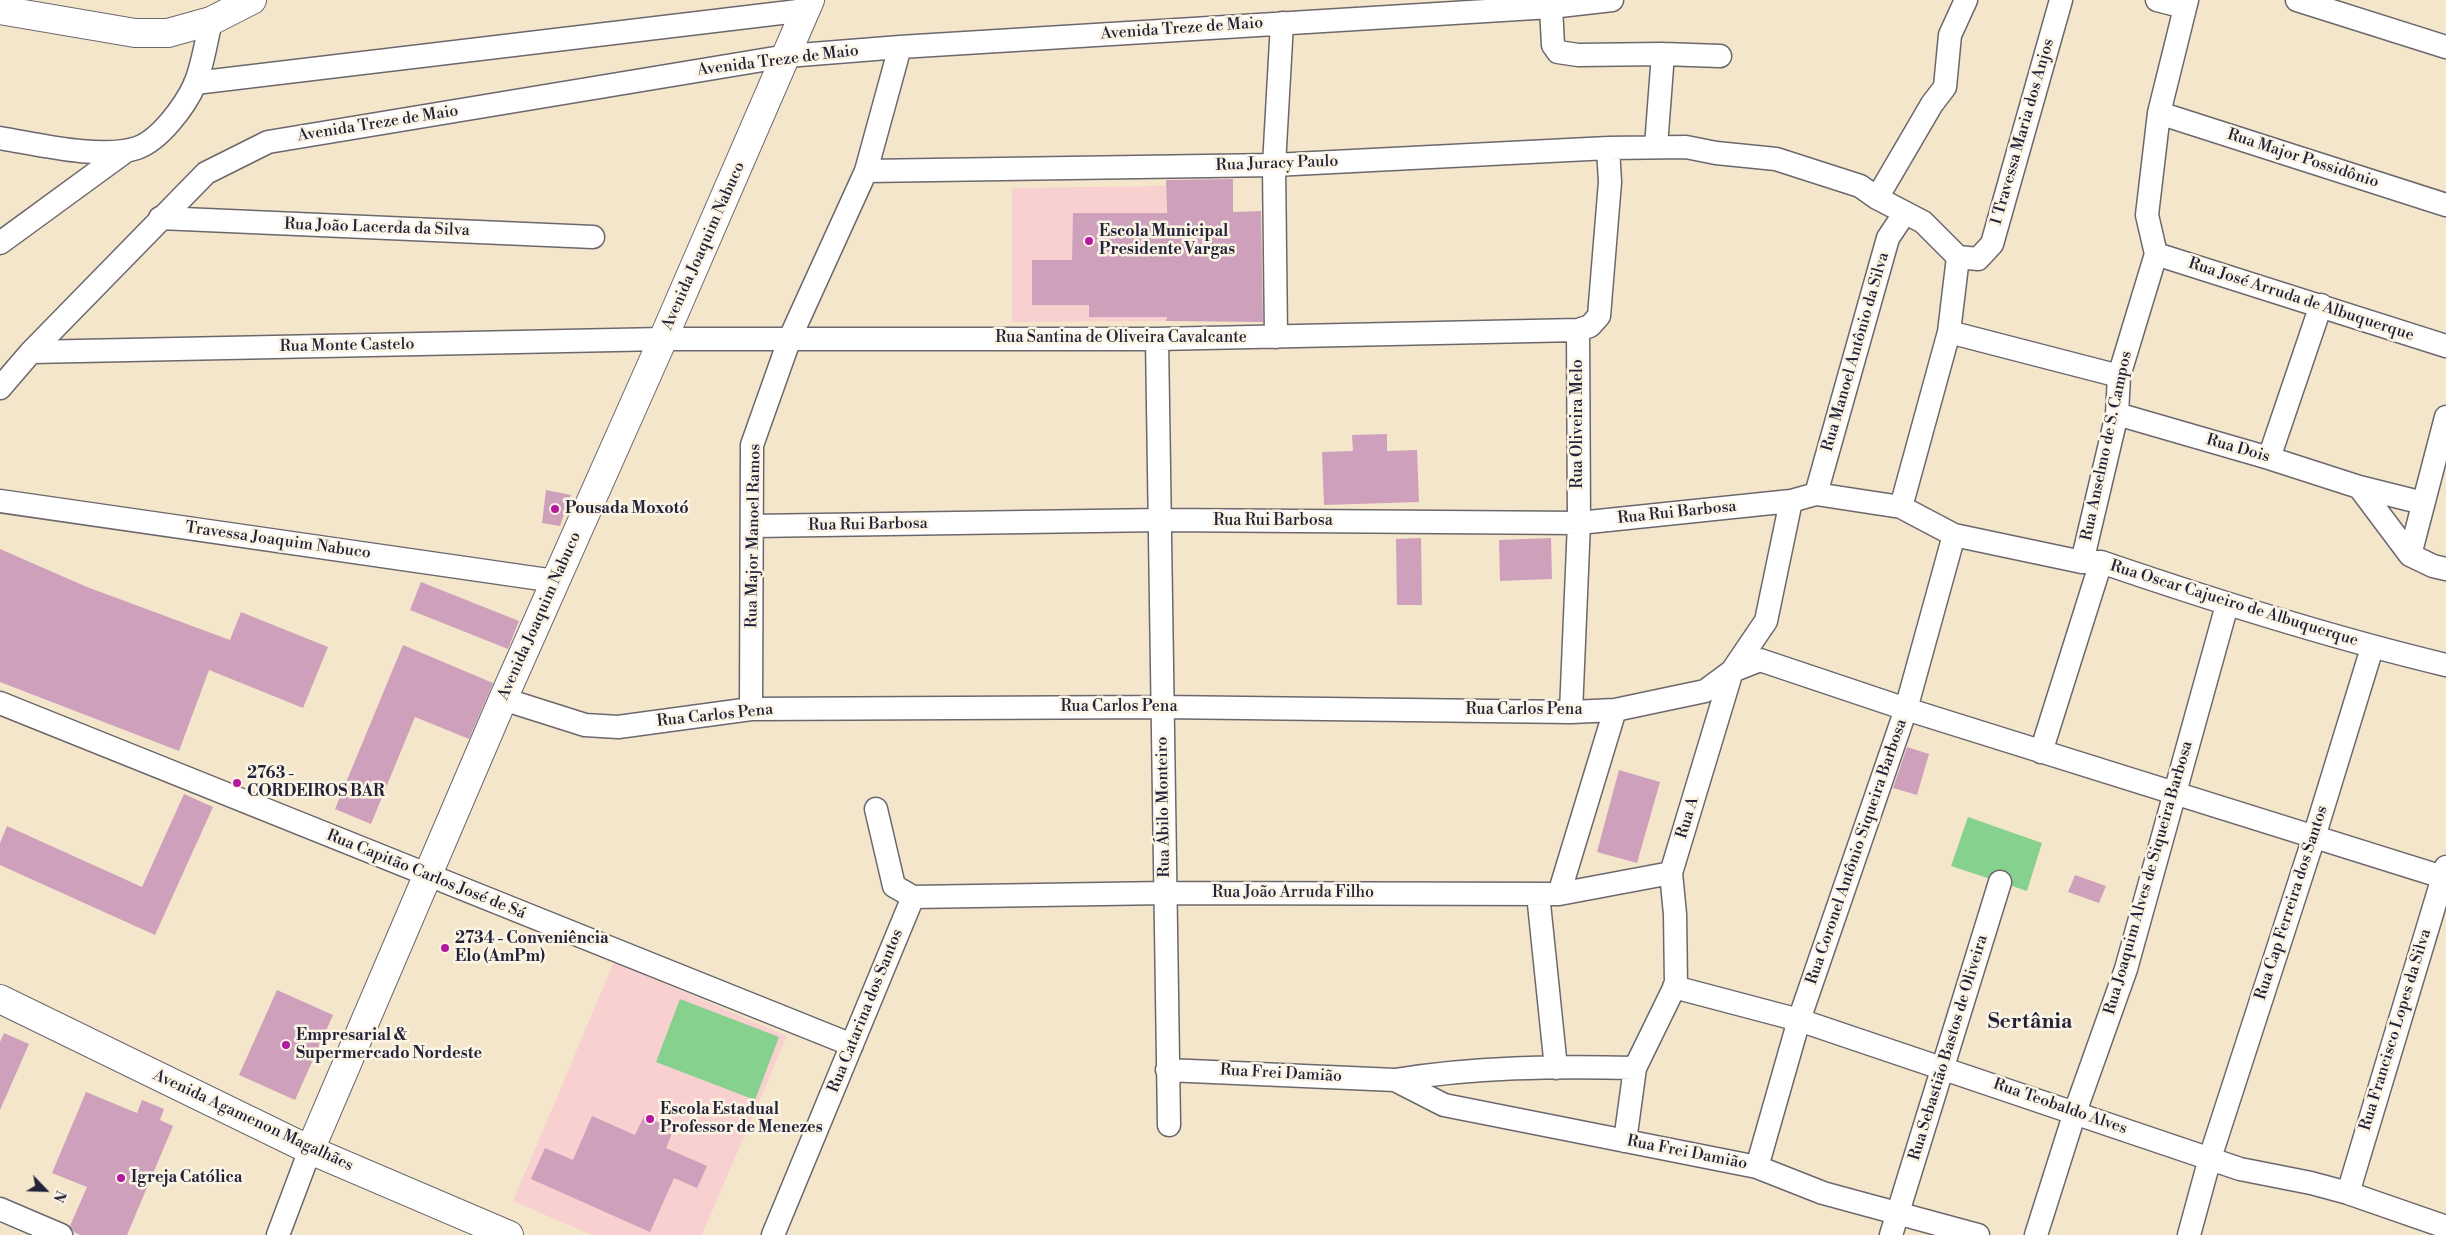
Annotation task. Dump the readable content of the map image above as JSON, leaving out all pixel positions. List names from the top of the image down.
{
  "streets": {
    "main road": ["Avenida Joaquim Nabuco", "Avenida Agamenon Magalhães"],
    "street": [
      "Avenida Treze de Maio",
      "1 Travessa Maria dos Anjos",
      "Rua Major Possidônio",
      "Rua Juracy Paulo",
      "Rua João Lacerda da Silva",
      "Rua José Arruda de Albuquerque",
      "Rua Santina de Oliveira Cavalcante",
      "Rua Monte Castelo",
      "Rua Manoel Antônio da Silva",
      "Rua Oliveira Melo",
      "Rua Anselmo de S. Campos",
      "Rua Dois",
      "Rua Rui Barbosa",
      "Rua Major Manoel Ramos",
      "Travessa Joaquim Nabuco",
      "Rua Oscar Cajueiro de Albuquerque",
      "Rua Carlos Pena",
      "Rua Ábilo Monteiro",
      "Rua A",
      "Rua Coronel Antônio Siqueira Barbosa",
      "Rua Capitão Carlos José de Sá",
      "Rua Joaquim Alves de Siqueira Barbosa",
      "Rua João Arruda Filho",
      "Rua Cap Ferreira dos Santos",
      "Rua Catarina dos Santos",
      "Rua Francisco Lopes da Silva",
      "Rua Sebastião Bastos de Oliveira",
      "Rua Frei Damião",
      "Rua Teobaldo Alves"
    ]
  },
  "crossings": [
    ["Avenida Treze de Maio", "Rua João Lacerda da Silva"],
    ["Avenida Treze de Maio", "Avenida Joaquim Nabuco"],
    ["Avenida Treze de Maio", "Rua Monte Castelo"],
    ["Avenida Treze de Maio", "Rua Major Manoel Ramos"],
    ["1 Travessa Maria dos Anjos", "Rua Juracy Paulo"],
    ["Rua Major Possidônio", "Rua Anselmo de S. Campos"],
    ["Rua Juracy Paulo", "Rua Manoel Antônio da Silva"],
    ["Rua Juracy Paulo", "Rua Major Manoel Ramos"],
    ["Avenida Joaquim Nabuco", "Rua Santina de Oliveira Cavalcante"],
    ["Avenida Joaquim Nabuco", "Rua Monte Castelo"],
    ["Avenida Joaquim Nabuco", "Travessa Joaquim Nabuco"],
    ["Avenida Joaquim Nabuco", "Rua Carlos Pena"],
    ["Avenida Joaquim Nabuco", "Rua Capitão Carlos José de Sá"],
    ["Avenida Joaquim Nabuco", "Avenida Agamenon Magalhães"],
    ["Rua José Arruda de Albuquerque", "Rua Anselmo de S. Campos"],
    ["Rua Santina de Oliveira Cavalcante", "Rua Monte Castelo"],
    ["Rua Santina de Oliveira Cavalcante", "Rua Oliveira Melo"],
    ["Rua Santina de Oliveira Cavalcante", "Rua Major Manoel Ramos"],
    ["Rua Santina de Oliveira Cavalcante", "Rua Ábilo Monteiro"],
    ["Rua Manoel Antônio da Silva", "Rua Oscar Cajueiro de Albuquerque"],
    ["Rua Oliveira Melo", "Rua Rui Barbosa"],
    ["Rua Oliveira Melo", "Rua Carlos Pena"],
    ["Rua Anselmo de S. Campos", "Rua Dois"],
    ["Rua Anselmo de S. Campos", "Rua Oscar Cajueiro de Albuquerque"],
    ["Rua Rui Barbosa", "Rua Major Manoel Ramos"],
    ["Rua Rui Barbosa", "Rua Oscar Cajueiro de Albuquerque"],
    ["Rua Rui Barbosa", "Rua Ábilo Monteiro"],
    ["Rua Rui Barbosa", "Rua A"],
    ["Rua Major Manoel Ramos", "Rua Carlos Pena"],
    ["Rua Oscar Cajueiro de Albuquerque", "Rua A"],
    ["Rua Oscar Cajueiro de Albuquerque", "Rua Coronel Antônio Siqueira Barbosa"],
    ["Rua Oscar Cajueiro de Albuquerque", "Rua Joaquim Alves de Siqueira Barbosa"],
    ["Rua Oscar Cajueiro de Albuquerque", "Rua Cap Ferreira dos Santos"],
    ["Rua Carlos Pena", "Rua Ábilo Monteiro"],
    ["Rua Carlos Pena", "Rua A"],
    ["Rua Ábilo Monteiro", "Rua João Arruda Filho"],
    ["Rua Ábilo Monteiro", "Rua Frei Damião"],
    ["Rua A", "Rua João Arruda Filho"],
    ["Rua A", "Rua Frei Damião"],
    ["Rua A", "Rua Teobaldo Alves"],
    ["Rua Coronel Antônio Siqueira Barbosa", "Rua Frei Damião"],
    ["Rua Coronel Antônio Siqueira Barbosa", "Rua Teobaldo Alves"],
    ["Rua Capitão Carlos José de Sá", "Rua Catarina dos Santos"],
    ["Rua Joaquim Alves de Siqueira Barbosa", "Rua Teobaldo Alves"],
    ["Rua João Arruda Filho", "Rua Catarina dos Santos"],
    ["Rua Cap Ferreira dos Santos", "Rua Teobaldo Alves"],
    ["Rua Francisco Lopes da Silva", "Rua Teobaldo Alves"],
    ["Rua Sebastião Bastos de Oliveira", "Rua Frei Damião"],
    ["Rua Sebastião Bastos de Oliveira", "Rua Teobaldo Alves"]
  ],
  "districts": ["Sertânia"],
  "places": [
    "Escola Municipal Presidente Vargas",
    "Pousada Moxotó",
    "2763 - CORDEIROS BAR",
    "2734 - Conveniência Elo (AmPm)",
    "Empresarial & Supermercado Nordeste",
    "Escola Estadual Professor de Menezes",
    "Igreja Católica"
  ],
  "north": "bottom right"
}
